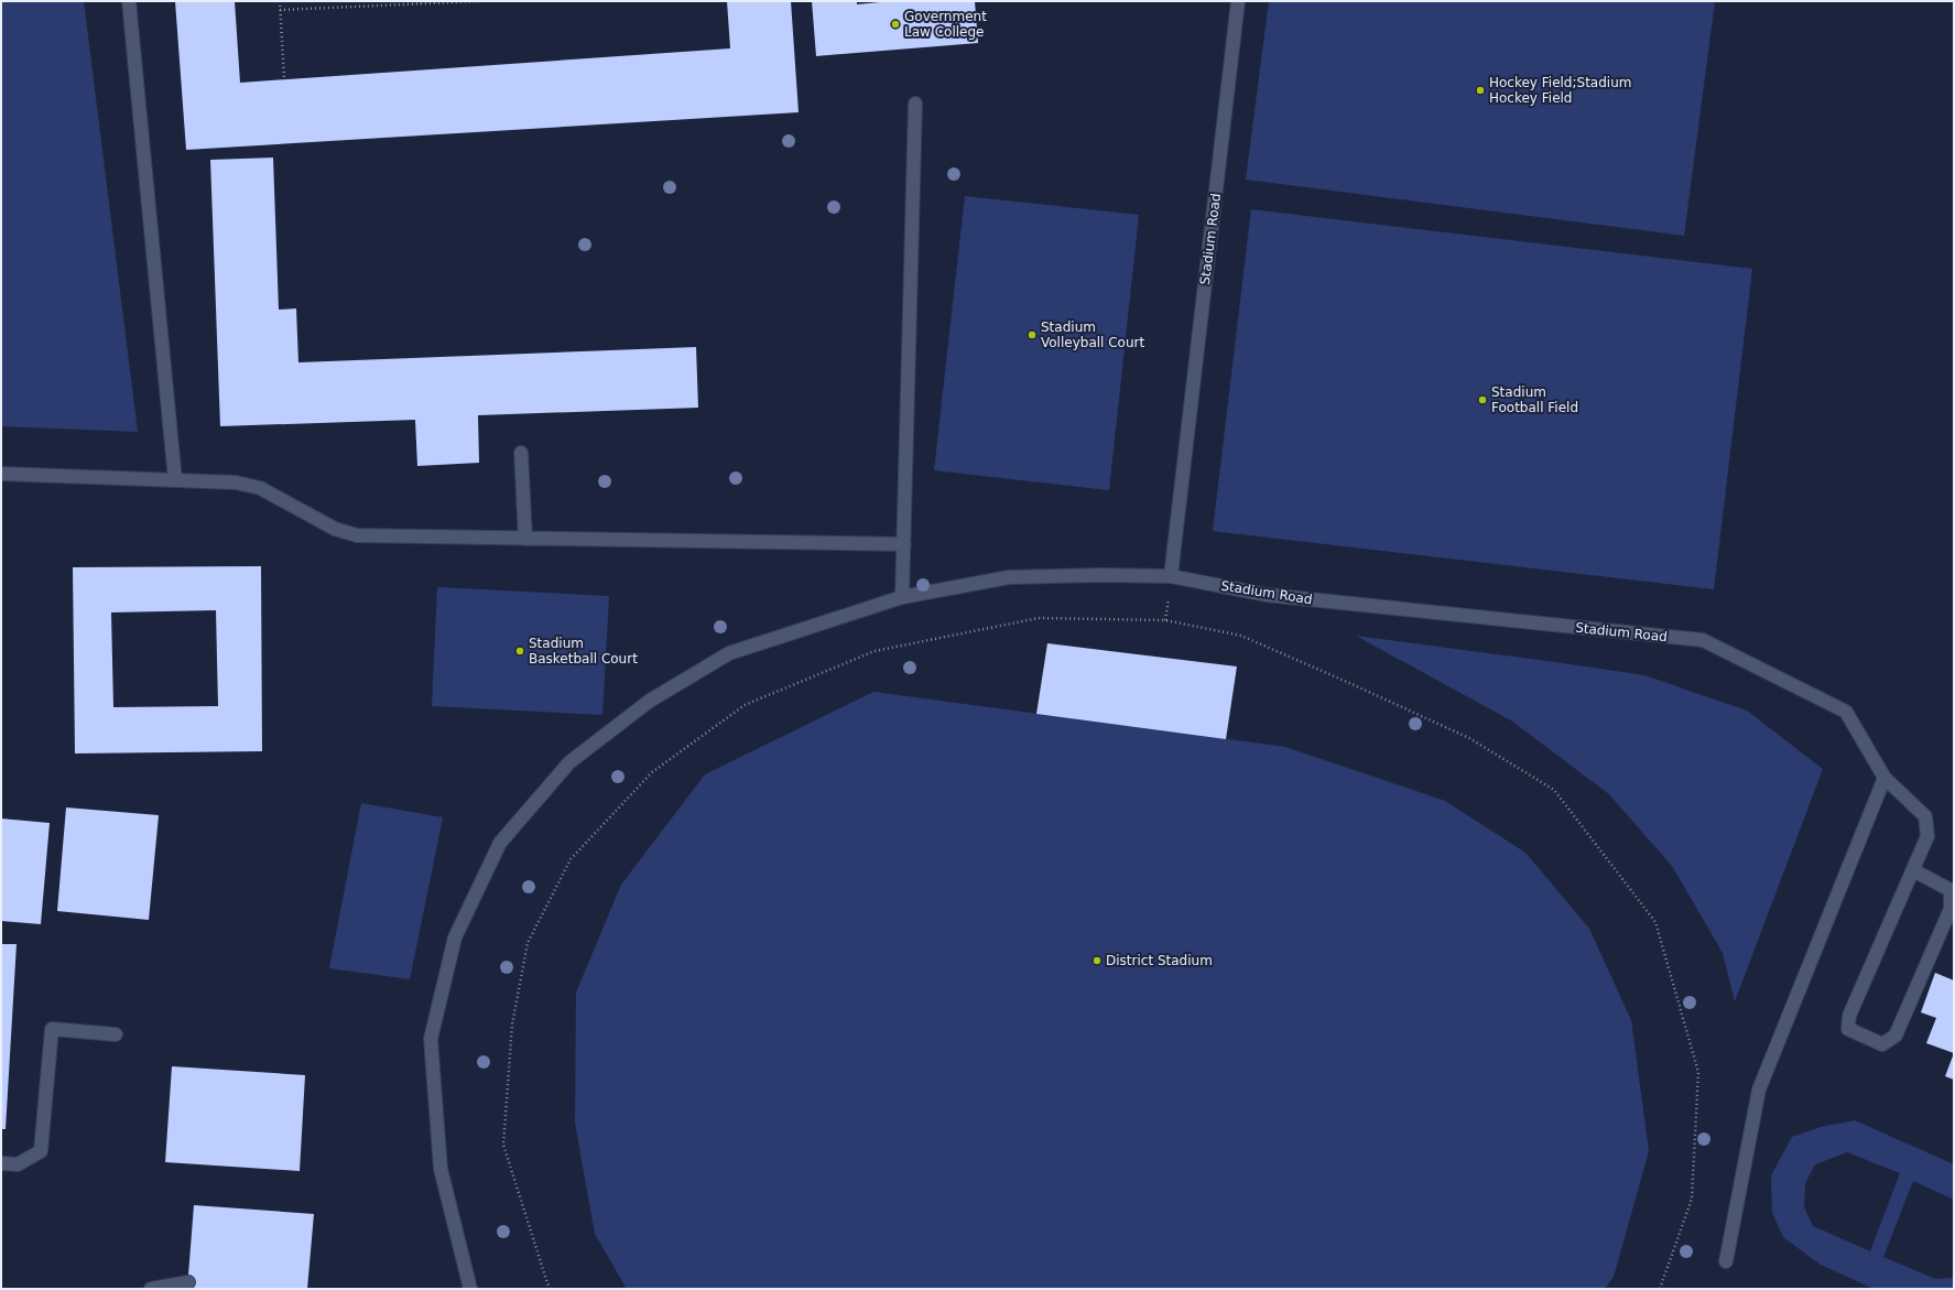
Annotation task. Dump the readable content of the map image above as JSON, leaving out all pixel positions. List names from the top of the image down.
{
  "streets": {
    "lane": ["Stadium Road"]
  },
  "places": [
    "Government Law College",
    "Hockey Field;Stadium Hockey Field",
    "Stadium Volleyball Court",
    "Stadium Football Field",
    "Stadium Basketball Court",
    "District Stadium"
  ]
}
